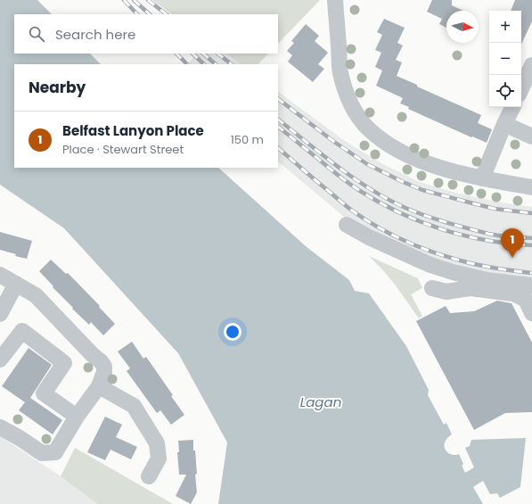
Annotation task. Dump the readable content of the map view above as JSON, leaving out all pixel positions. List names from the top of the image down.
{
  "water": ["Lagan"],
  "north": "right",
  "page": {
    "map_buttons": ["+", "−"],
    "search": "Search here",
    "heading": "Nearby",
    "list": [
      {
        "mark": "1",
        "name": "Belfast Lanyon Place",
        "note": "Place · Stewart Street",
        "value": "150 m"
      }
    ],
    "pins": "1"
  }
}
